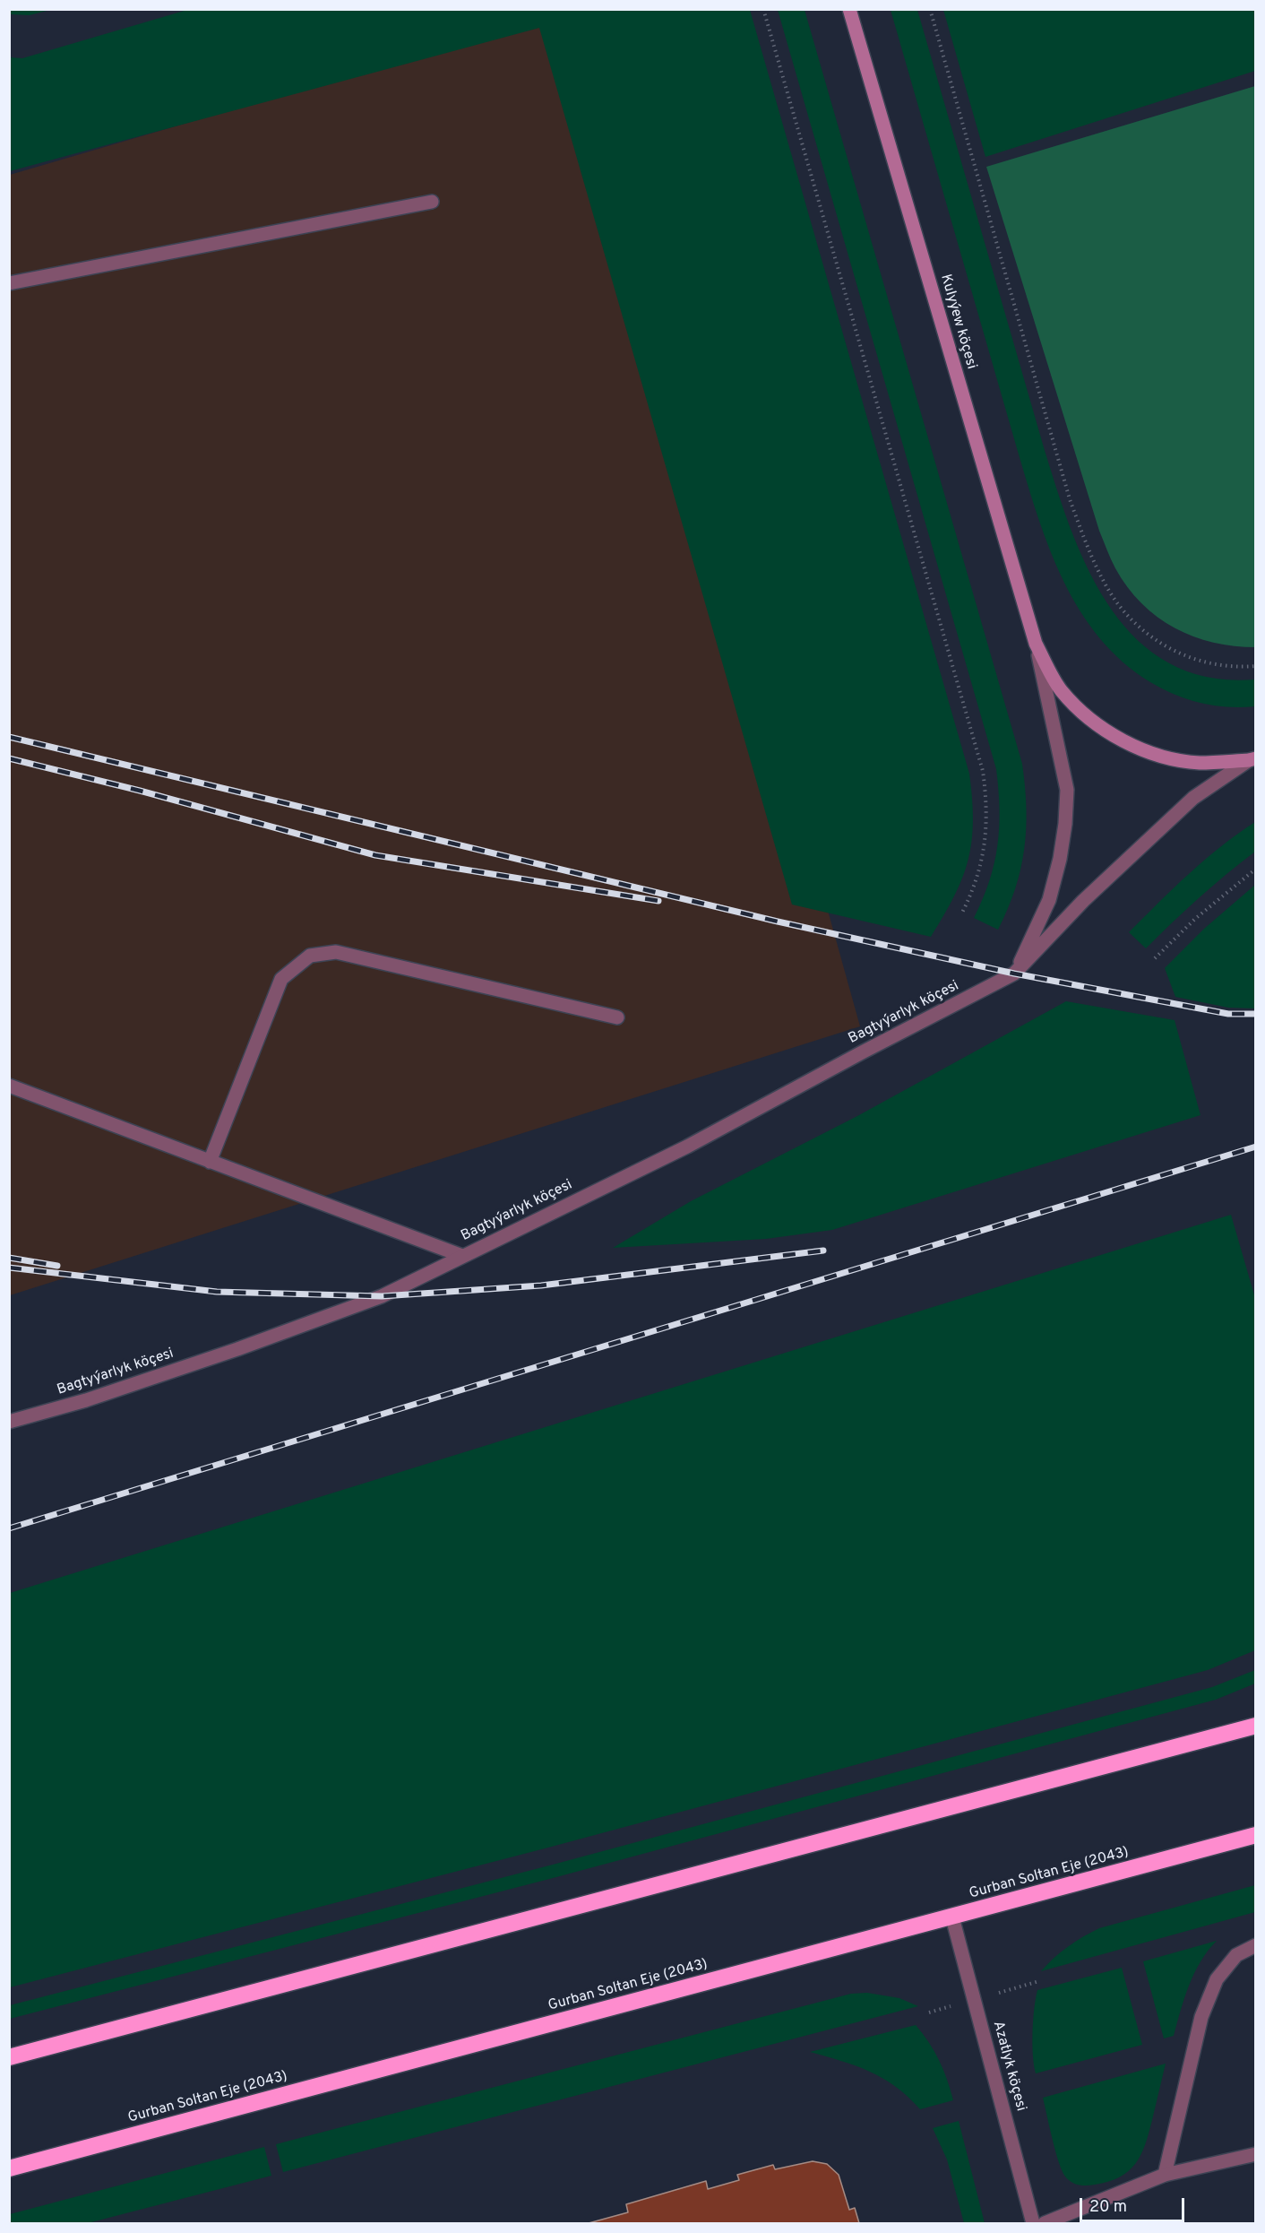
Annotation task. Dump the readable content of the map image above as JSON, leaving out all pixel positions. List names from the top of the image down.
{
  "streets": {
    "highway": ["Gurban Soltan Eje (2043)"],
    "street": ["Kulyýew köçesi", "Bagtyýarlyk köçesi", "Azatlyk köçesi"]
  },
  "crossings": [
    ["Kulyýew köçesi", "Bagtyýarlyk köçesi"],
    ["Gurban Soltan Eje (2043)", "Azatlyk köçesi"]
  ],
  "scale_bar": "20 m"
}
